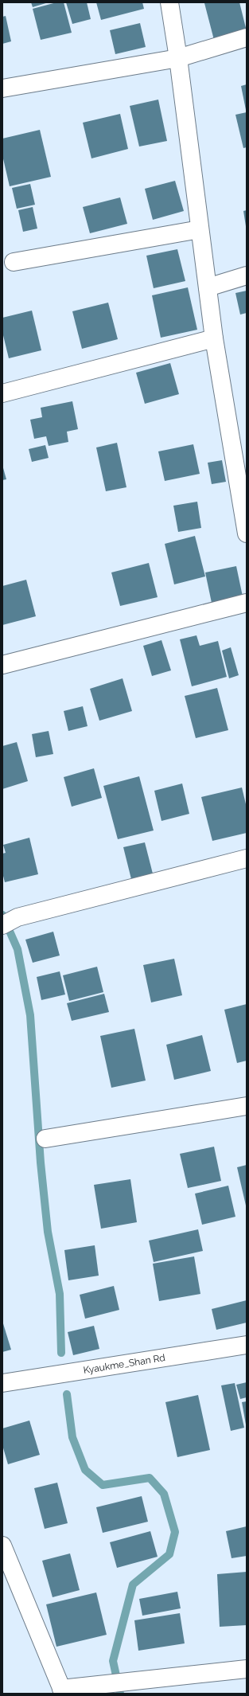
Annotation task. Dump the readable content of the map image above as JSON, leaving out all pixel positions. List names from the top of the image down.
{
  "streets": {
    "street": ["Kyaukme_Shan Rd"]
  }
}
